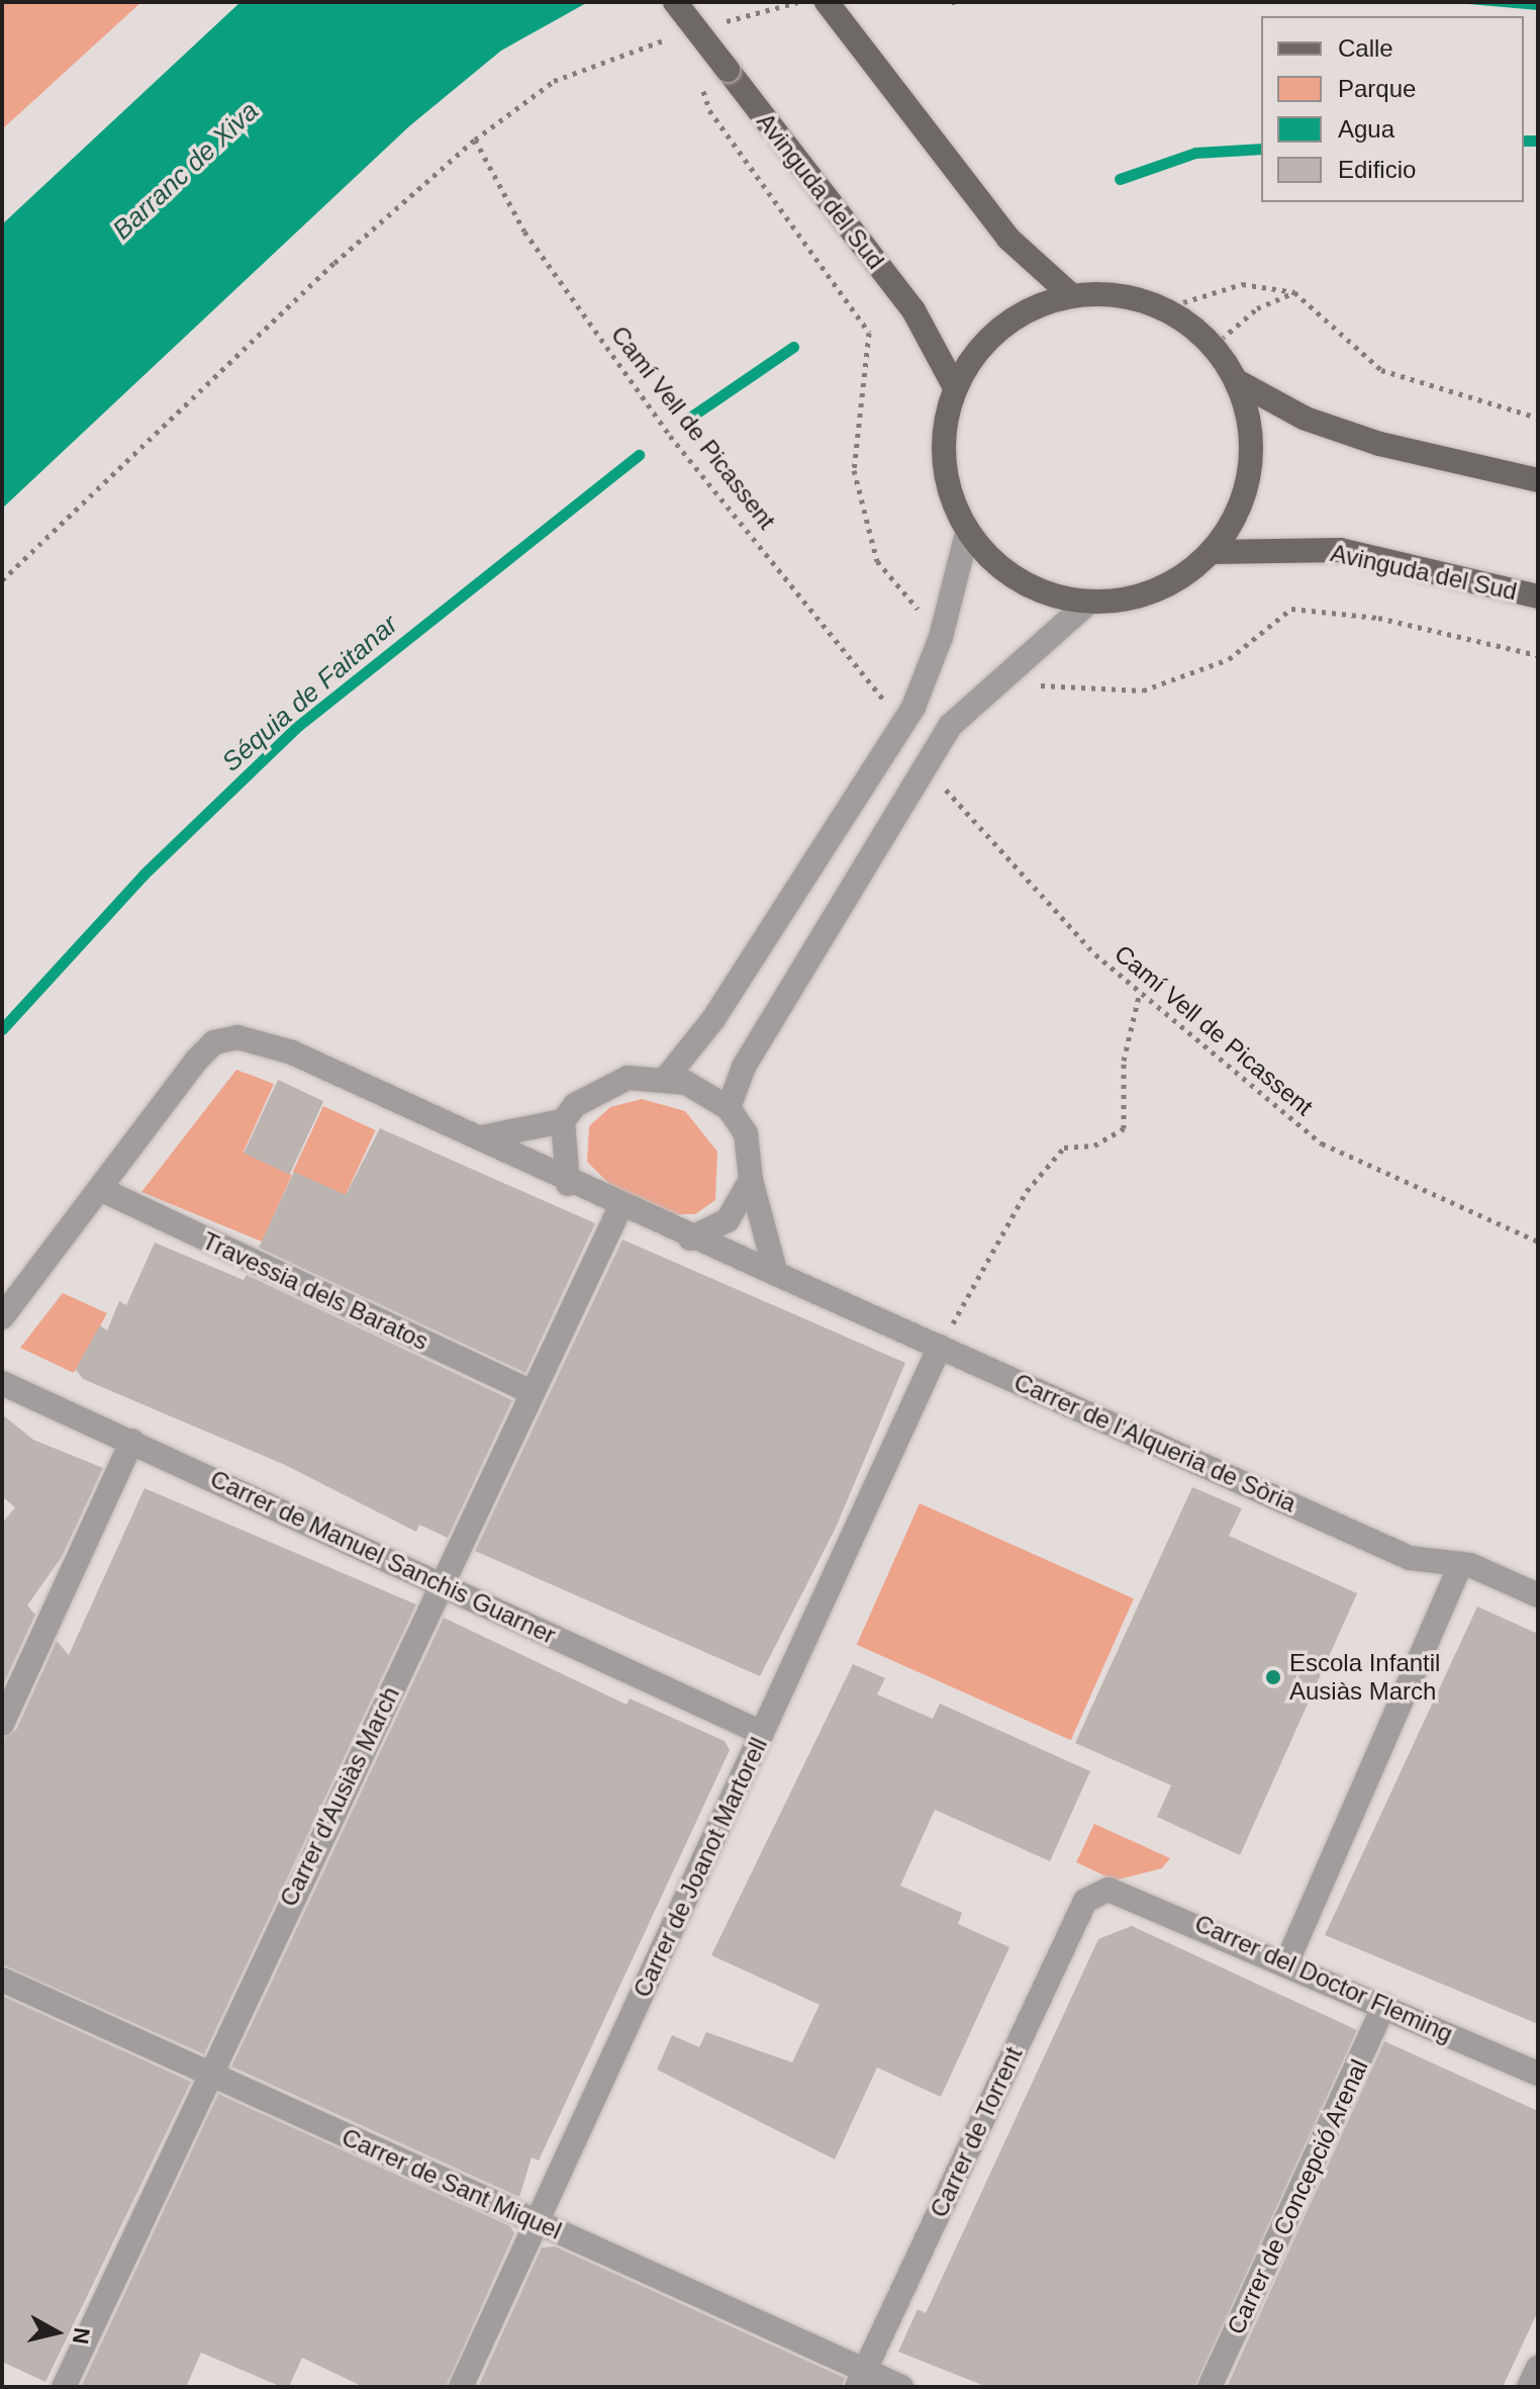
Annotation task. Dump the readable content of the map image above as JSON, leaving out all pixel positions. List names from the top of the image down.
{
  "streets": {
    "main road": ["Avinguda del Sud"],
    "street": [
      "Travessia dels Baratos",
      "Carrer de l'Alqueria de Sòria",
      "Carrer de Manuel Sanchis Guarner",
      "Carrer d'Ausiàs March",
      "Carrer de Joanot Martorell",
      "Carrer del Doctor Fleming",
      "Carrer de Torrent",
      "Carrer de Sant Miquel",
      "Carrer de Concepció Arenal"
    ],
    "path": ["Camí Vell de Picassent"]
  },
  "crossings": [
    ["Travessia dels Baratos", "Carrer de l'Alqueria de Sòria"],
    ["Travessia dels Baratos", "Carrer d'Ausiàs March"],
    ["Carrer de l'Alqueria de Sòria", "Carrer d'Ausiàs March"],
    ["Carrer de l'Alqueria de Sòria", "Carrer de Joanot Martorell"],
    ["Carrer de Manuel Sanchis Guarner", "Carrer d'Ausiàs March"],
    ["Carrer de Manuel Sanchis Guarner", "Carrer de Joanot Martorell"],
    ["Carrer d'Ausiàs March", "Carrer de Sant Miquel"],
    ["Carrer de Joanot Martorell", "Carrer de Sant Miquel"],
    ["Carrer del Doctor Fleming", "Carrer de Torrent"],
    ["Carrer del Doctor Fleming", "Carrer de Concepció Arenal"],
    ["Carrer de Torrent", "Carrer de Sant Miquel"]
  ],
  "water": ["Barranc de Xiva", "Séquia de Faitanar"],
  "places": ["Escola Infantil Ausiàs March"],
  "legend": [
    "Calle",
    "Parque",
    "Agua",
    "Edificio"
  ],
  "north": "right"
}
